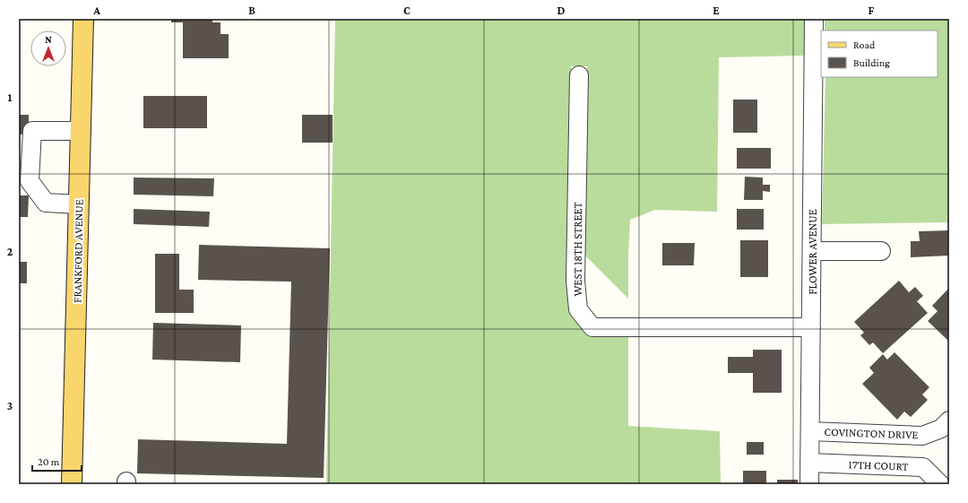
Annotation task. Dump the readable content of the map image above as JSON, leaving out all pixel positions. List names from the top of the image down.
{
  "streets": {
    "main road": ["FRANKFORD AVENUE"],
    "street": [
      "WEST 18TH STREET",
      "FLOWER AVENUE",
      "COVINGTON DRIVE",
      "17TH COURT"
    ]
  },
  "crossings": [
    ["WEST 18TH STREET", "FLOWER AVENUE"],
    ["FLOWER AVENUE", "COVINGTON DRIVE"],
    ["FLOWER AVENUE", "17TH COURT"]
  ],
  "legend": ["Road", "Building"],
  "scale_bar": "20 m",
  "north": "top",
  "grid": {
    "columns": [
      "A",
      "B",
      "C",
      "D",
      "E",
      "F"
    ],
    "rows": ["1", "2", "3"]
  }
}
